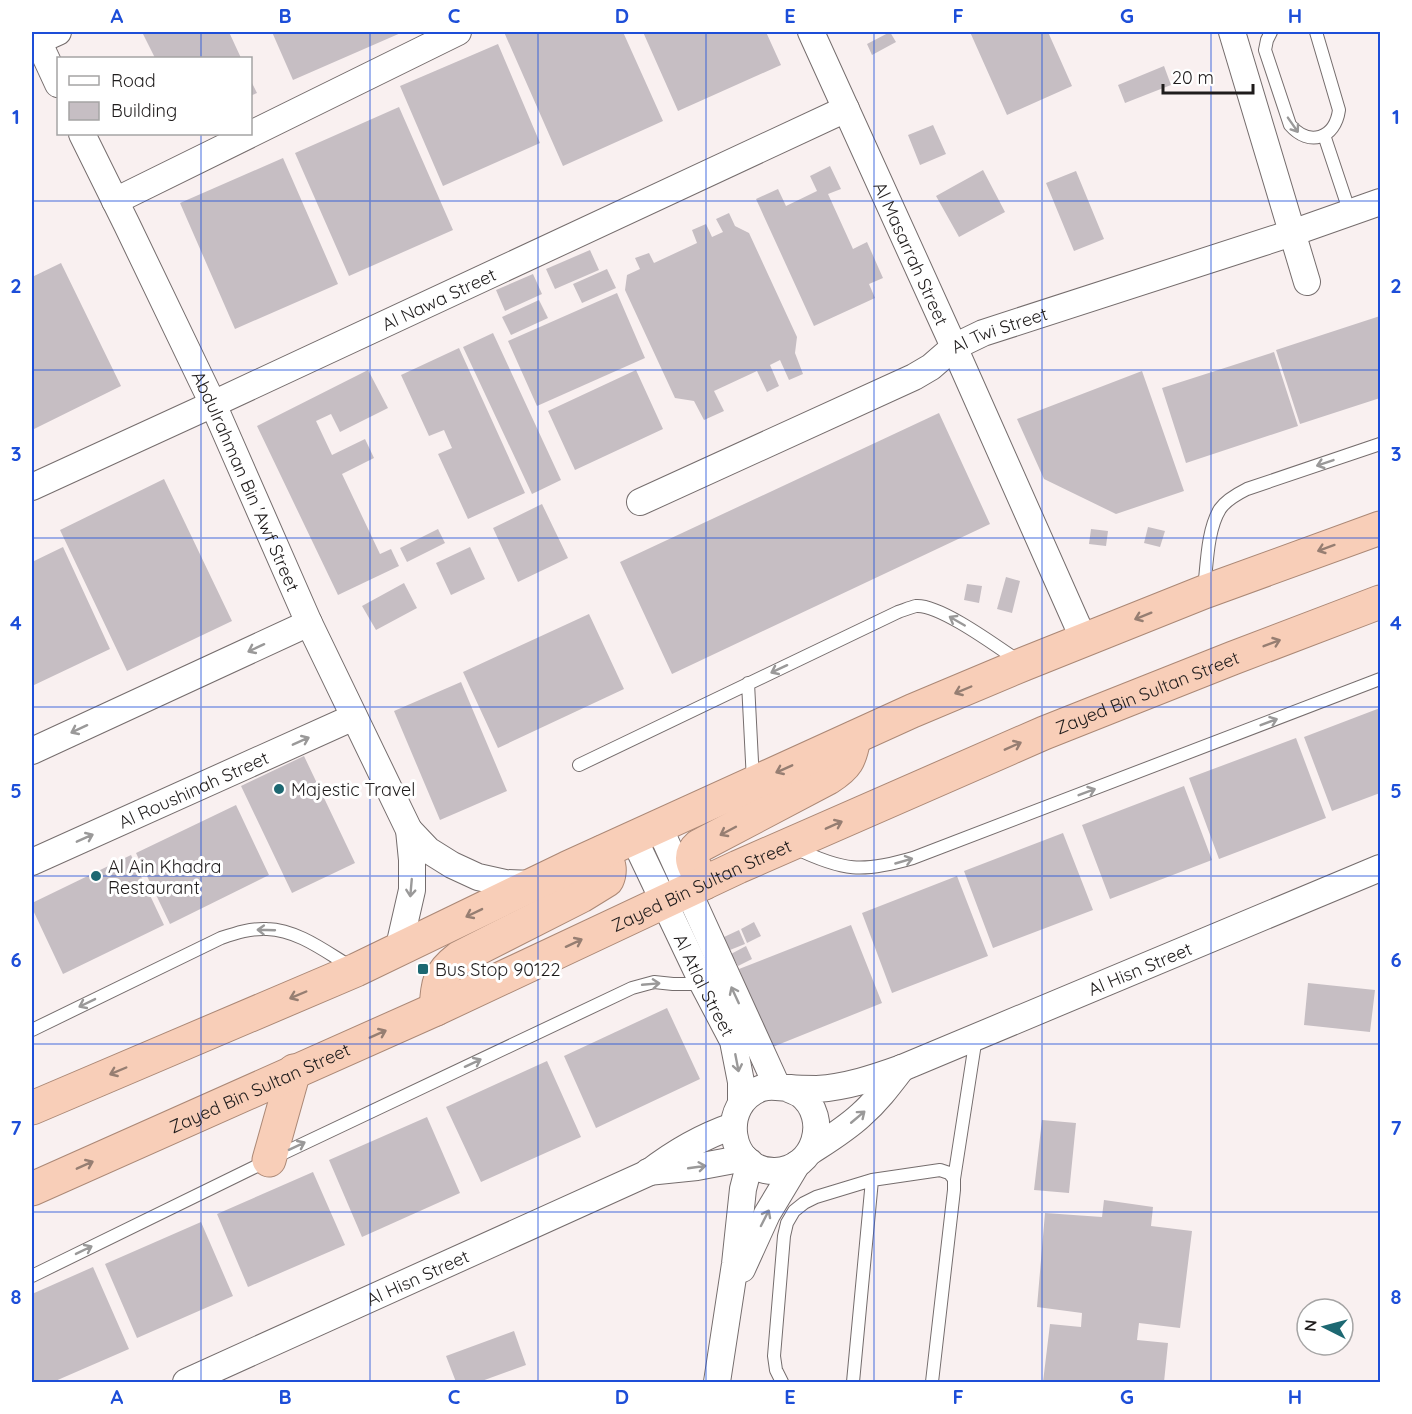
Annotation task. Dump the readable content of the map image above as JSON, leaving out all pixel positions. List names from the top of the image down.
{
  "streets": {
    "highway": ["Zayed Bin Sultan Street"],
    "street": [
      "Al Masarrah Street",
      "Al Nawa Street",
      "Al Twi Street",
      "Abdulrahman Bin 'Awf Street",
      "Al Roushinah Street",
      "Al Hisn Street",
      "Al Atlal Street"
    ]
  },
  "crossings": [
    ["Al Masarrah Street", "Al Nawa Street"],
    ["Al Masarrah Street", "Al Twi Street"],
    ["Al Nawa Street", "Abdulrahman Bin 'Awf Street"],
    ["Abdulrahman Bin 'Awf Street", "Al Roushinah Street"],
    ["Zayed Bin Sultan Street", "Al Atlal Street"],
    ["Al Hisn Street", "Al Atlal Street"]
  ],
  "places": {
    "other": ["Majestic Travel", "Al Ain Khadra Restaurant"],
    "transit": ["Bus Stop 90122"]
  },
  "legend": ["Road", "Building"],
  "scale_bar": "20 m",
  "north": "left",
  "grid": {
    "columns": [
      "A",
      "B",
      "C",
      "D",
      "E",
      "F",
      "G",
      "H"
    ],
    "rows": [
      "1",
      "2",
      "3",
      "4",
      "5",
      "6",
      "7",
      "8"
    ]
  }
}
